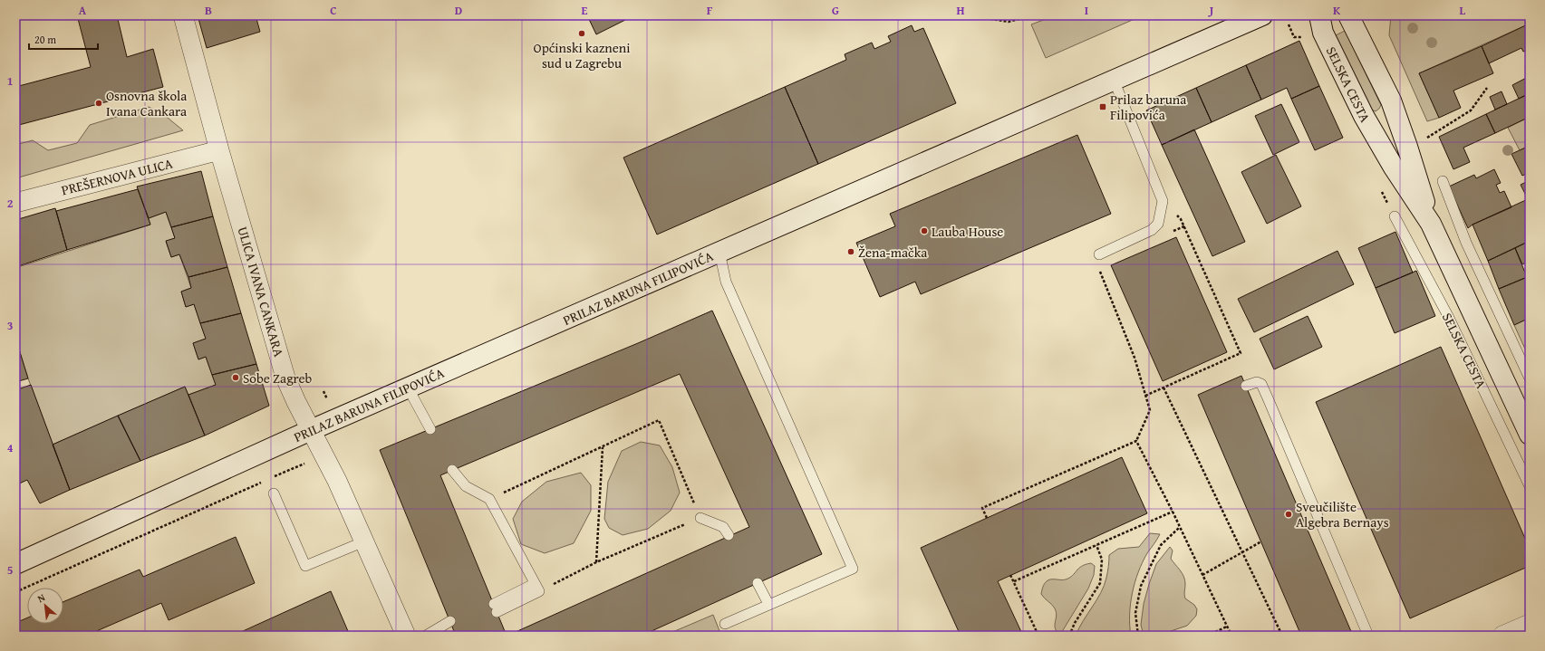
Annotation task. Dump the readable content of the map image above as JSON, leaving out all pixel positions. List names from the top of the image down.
{
  "streets": {
    "main road": ["SELSKA CESTA", "PRILAZ BARUNA FILIPOVIĆA"],
    "street": ["PREŠERNOVA ULICA", "ULICA IVANA CANKARA"]
  },
  "crossings": [
    ["PREŠERNOVA ULICA", "ULICA IVANA CANKARA"],
    ["PRILAZ BARUNA FILIPOVIĆA", "ULICA IVANA CANKARA"]
  ],
  "places": {
    "other": [
      "Općinski kazneni sud u Zagrebu",
      "Osnovna škola Ivana Cankara",
      "Lauba House",
      "Žena-mačka",
      "Sobe Zagreb",
      "Sveučilište Algebra Bernays"
    ],
    "transit": ["Prilaz baruna Filipovića"]
  },
  "scale_bar": "20 m",
  "north": "top left",
  "grid": {
    "columns": [
      "A",
      "B",
      "C",
      "D",
      "E",
      "F",
      "G",
      "H",
      "I",
      "J",
      "K",
      "L"
    ],
    "rows": [
      "1",
      "2",
      "3",
      "4",
      "5"
    ]
  }
}
